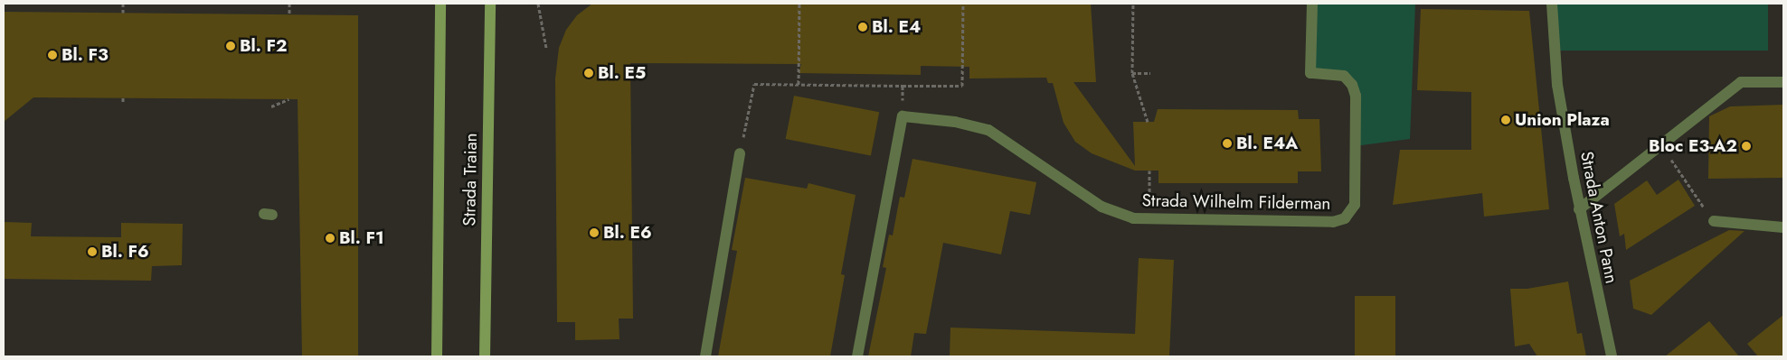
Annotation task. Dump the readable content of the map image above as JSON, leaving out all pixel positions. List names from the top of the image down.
{
  "streets": {
    "street": ["Strada Traian", "Strada Wilhelm Filderman", "Strada Anton Pann"]
  },
  "places": [
    "Bl. E4",
    "Bl. F2",
    "Bl. F3",
    "Bl. E5",
    "Union Plaza",
    "Bl. E4A",
    "Bloc E3-A2",
    "Bl. E6",
    "Bl. F1",
    "Bl. F6"
  ]
}
